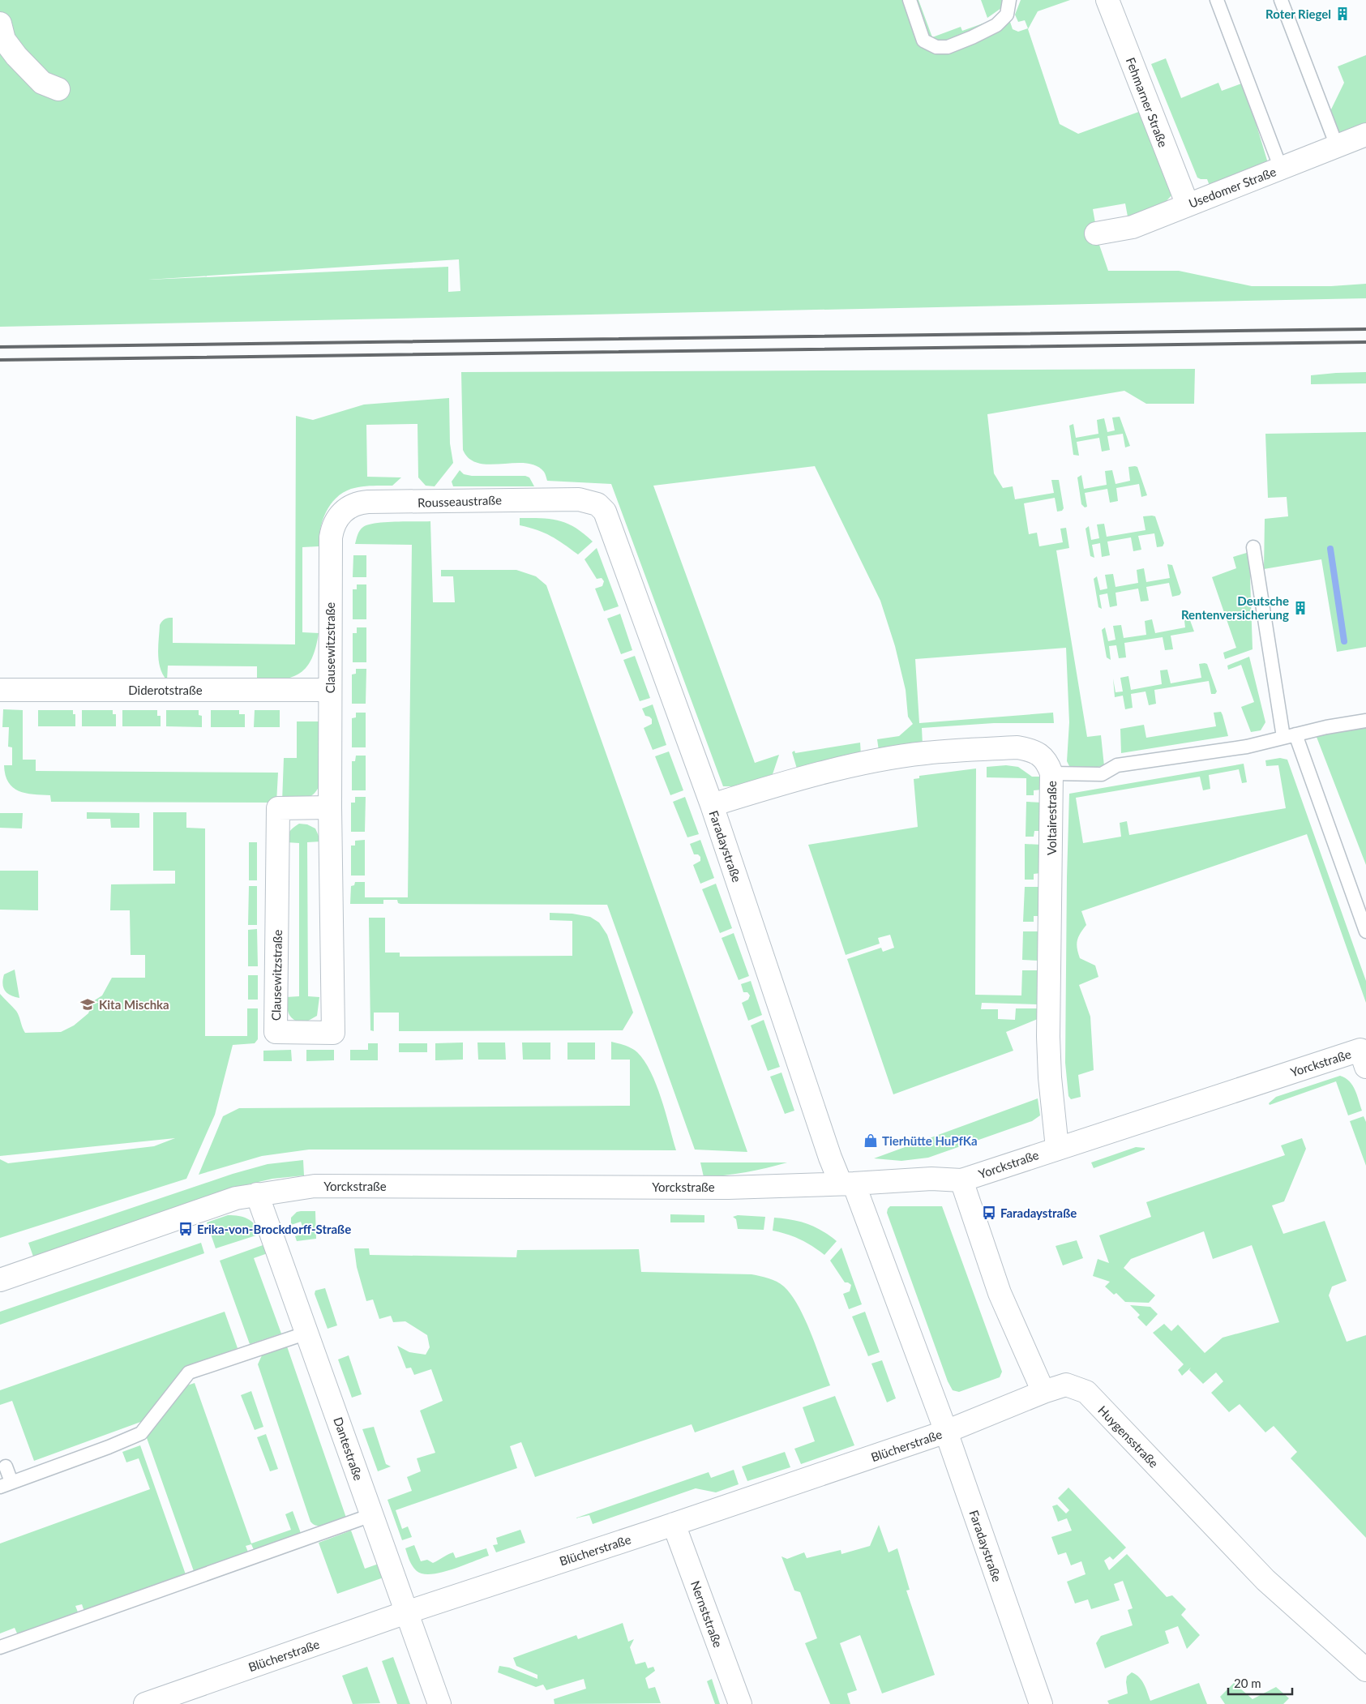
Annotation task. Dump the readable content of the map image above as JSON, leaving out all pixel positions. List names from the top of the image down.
{
  "streets": {
    "street": [
      "Fehmarner Straße",
      "Usedomer Straße",
      "Rousseaustraße",
      "Clausewitzstraße",
      "Diderotstraße",
      "Voltairestraße",
      "Faradaystraße",
      "Yorckstraße",
      "Huygensstraße",
      "Blücherstraße",
      "Dantestraße",
      "Nernststraße"
    ]
  },
  "crossings": [
    ["Fehmarner Straße", "Usedomer Straße"],
    ["Rousseaustraße", "Clausewitzstraße"],
    ["Rousseaustraße", "Faradaystraße"],
    ["Clausewitzstraße", "Diderotstraße"],
    ["Voltairestraße", "Faradaystraße"],
    ["Voltairestraße", "Yorckstraße"],
    ["Faradaystraße", "Yorckstraße"],
    ["Faradaystraße", "Blücherstraße"],
    ["Yorckstraße", "Dantestraße"],
    ["Huygensstraße", "Blücherstraße"],
    ["Blücherstraße", "Dantestraße"],
    ["Blücherstraße", "Nernststraße"]
  ],
  "places": {
    "building": ["Roter Riegel", "Deutsche Rentenversicherung"],
    "school or university": ["Kita Mischka"],
    "shop": ["Tierhütte HuPfKa"],
    "bus stop": ["Faradaystraße", "Erika-von-Brockdorff-Straße"]
  },
  "scale_bar": "20 m"
}
